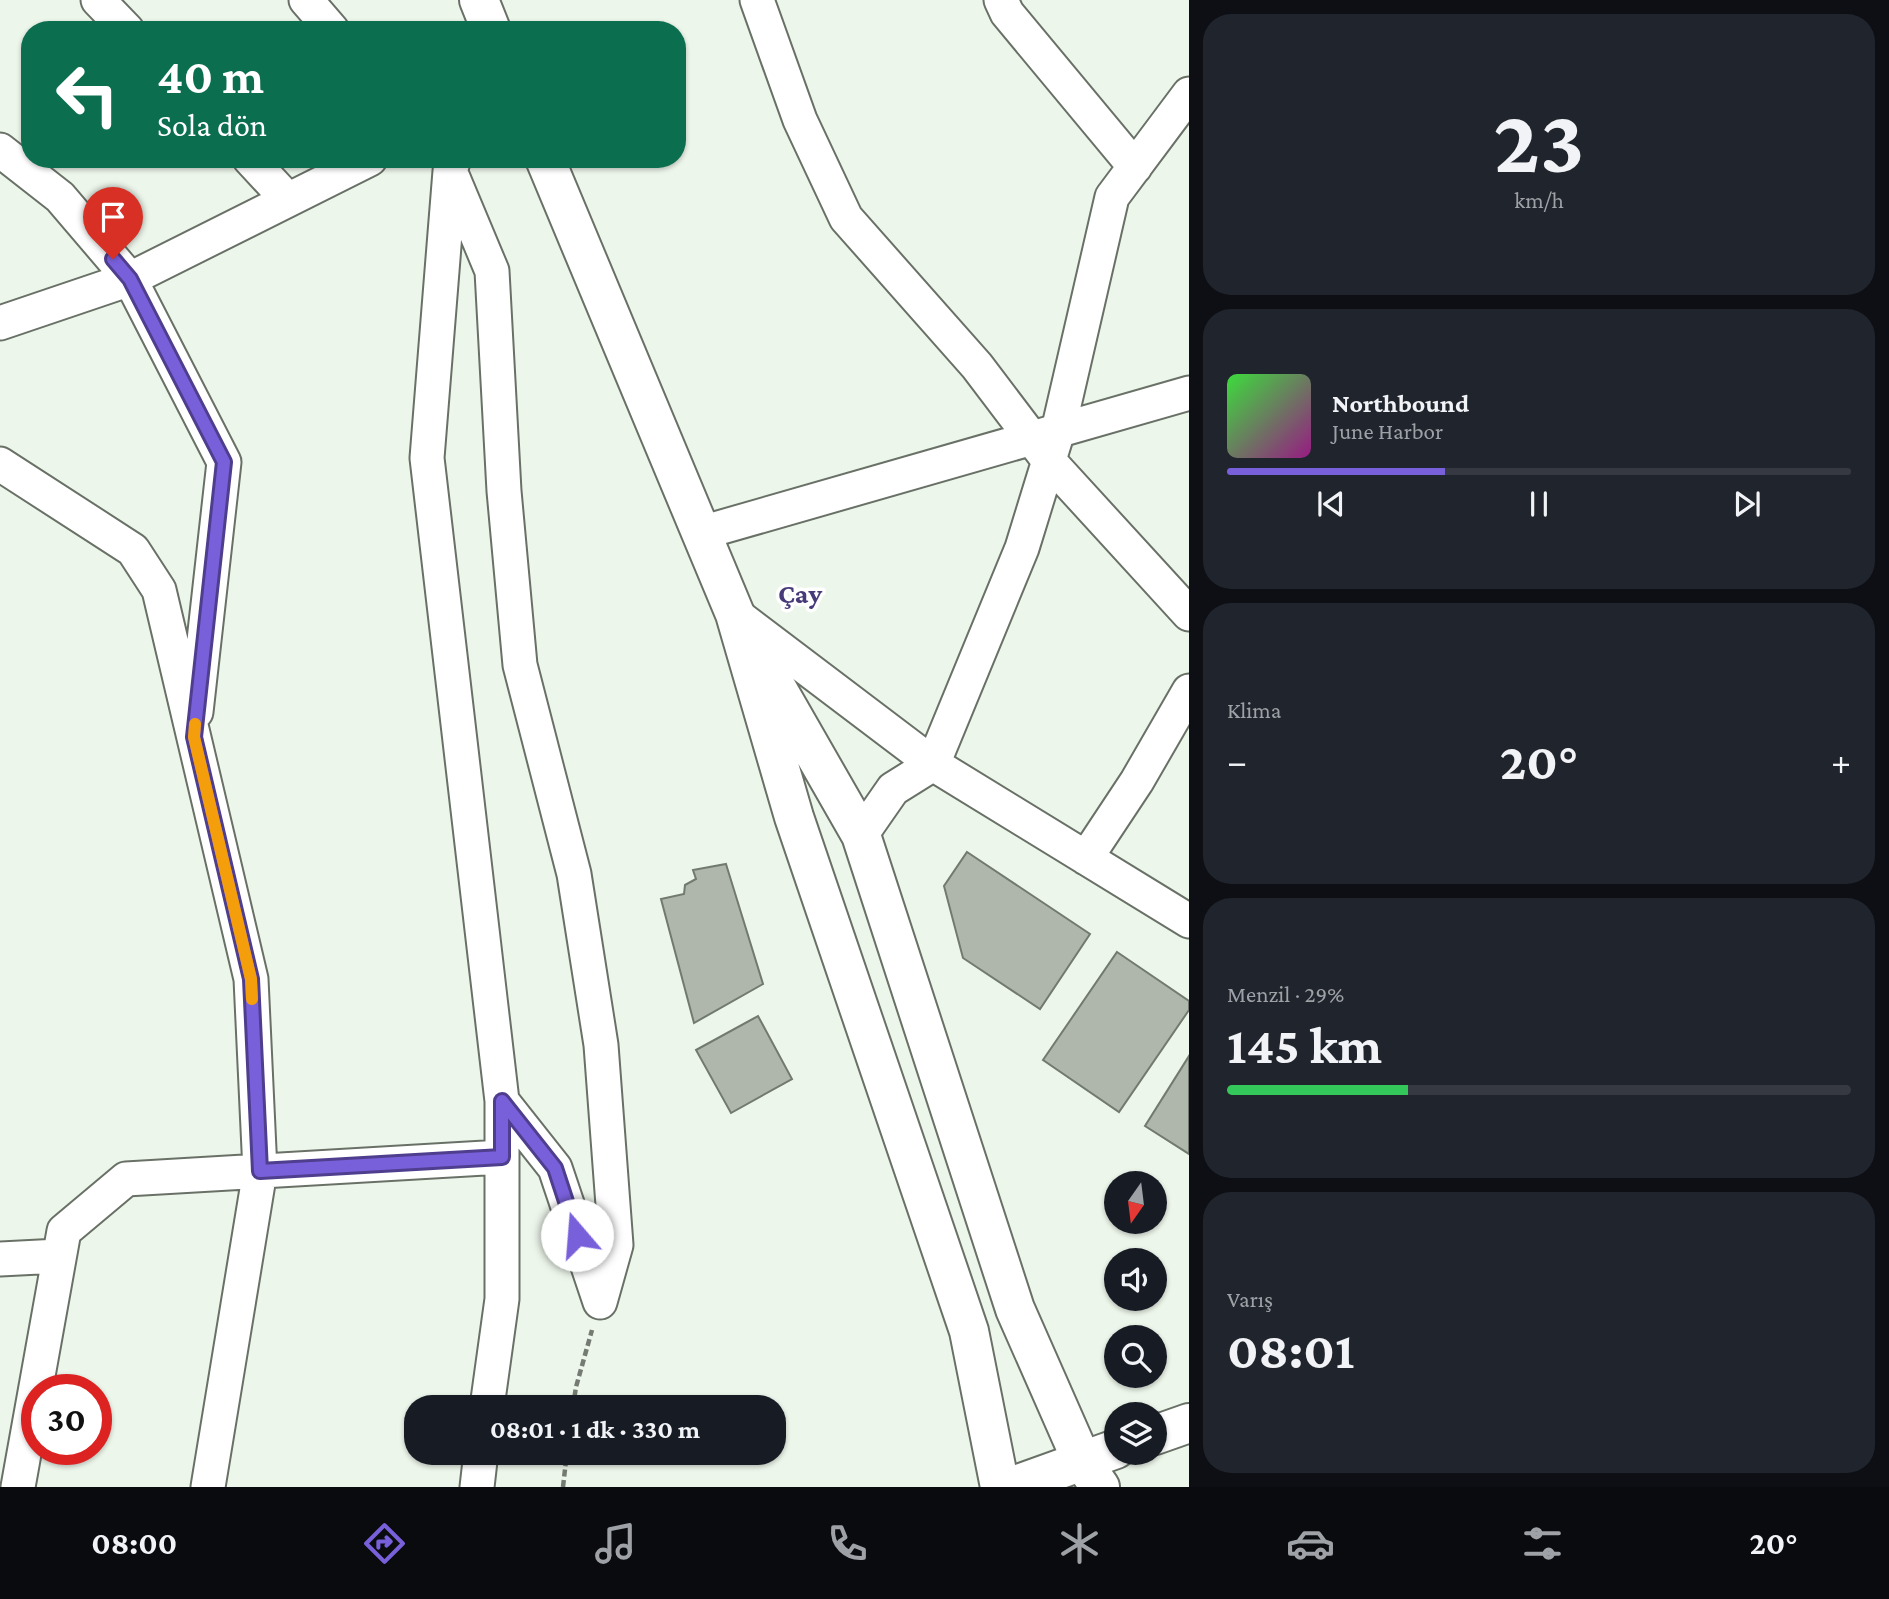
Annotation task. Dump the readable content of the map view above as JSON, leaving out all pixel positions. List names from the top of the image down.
{
  "districts": ["Çay"],
  "north": "bottom",
  "page": {
    "tile": [
      ["23", "km/h"],
      "Klima",
      ["Menzil · 29%", "145 km"],
      ["Varış", "08:01"]
    ],
    "turn": ["40 m", "Sola dön"],
    "song": ["Northbound", "June Harbor"],
    "heat": ["−", "20°", "+"],
    "limit": "30",
    "trip": "08:01 · 1 dk · 330 m",
    "tabs": ["08:00", "20°"]
  }
}
